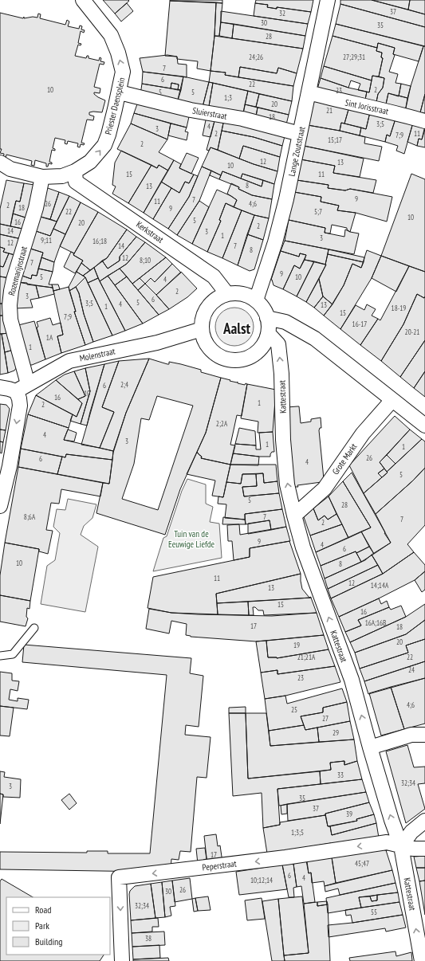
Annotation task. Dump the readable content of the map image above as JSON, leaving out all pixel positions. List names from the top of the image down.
{
  "streets": {
    "street": [
      "Priester Daensplein",
      "Sint Jorisstraat",
      "Sluierstraat",
      "Lange Zoutstraat",
      "Kerkstraat",
      "Rozemarijnstraat",
      "Molenstraat",
      "Kattestraat",
      "Grote Markt",
      "Peperstraat"
    ]
  },
  "crossings": [
    ["Priester Daensplein", "Sluierstraat"],
    ["Priester Daensplein", "Kerkstraat"],
    ["Priester Daensplein", "Rozemarijnstraat"],
    ["Sint Jorisstraat", "Lange Zoutstraat"],
    ["Sluierstraat", "Lange Zoutstraat"],
    ["Lange Zoutstraat", "Kerkstraat"],
    ["Lange Zoutstraat", "Molenstraat"],
    ["Lange Zoutstraat", "Kattestraat"],
    ["Kerkstraat", "Molenstraat"],
    ["Kerkstraat", "Kattestraat"],
    ["Rozemarijnstraat", "Molenstraat"],
    ["Molenstraat", "Kattestraat"],
    ["Kattestraat", "Grote Markt"],
    ["Kattestraat", "Peperstraat"]
  ],
  "one_way": ["Priester Daensplein", "Kattestraat", "Peperstraat"],
  "districts": ["Aalst"],
  "parks": ["Tuin van de Eeuwige Liefde"],
  "house_numbers": [
    "37",
    "32",
    "30",
    "35",
    "28",
    "24;26",
    "27;29;31",
    "7",
    "6",
    "22",
    "10",
    "2",
    "23",
    "5",
    "5",
    "1;3",
    "20",
    "21",
    "18",
    "3;5",
    "4",
    "3",
    "2",
    "11",
    "7;9",
    "15;17",
    "2",
    "12",
    "13",
    "10",
    "15",
    "11",
    "8",
    "13",
    "9",
    "7",
    "11",
    "26",
    "4;6",
    "2",
    "18",
    "9",
    "22",
    "5;7",
    "10",
    "5",
    "16",
    "20",
    "2",
    "14",
    "3",
    "1",
    "3",
    "9;11",
    "16;18",
    "12",
    "14",
    "7",
    "8",
    "12",
    "8;10",
    "7",
    "9",
    "5",
    "10",
    "4",
    "2",
    "3",
    "6",
    "5",
    "3;5",
    "4",
    "13",
    "1",
    "18-19",
    "15",
    "7;9",
    "16-17",
    "20-21",
    "1A",
    "1",
    "2;4",
    "6",
    "10",
    "16",
    "1",
    "2",
    "2;2A",
    "4",
    "3",
    "1",
    "1",
    "26",
    "6",
    "4",
    "5",
    "5",
    "28",
    "8;6A",
    "7",
    "7",
    "2",
    "9",
    "4",
    "6",
    "10",
    "8",
    "11",
    "12",
    "14;14A",
    "13",
    "15",
    "16",
    "16A;16B",
    "17",
    "18",
    "20",
    "19",
    "21;21A",
    "22",
    "24",
    "23",
    "4;6",
    "25",
    "27",
    "29",
    "33",
    "32;34",
    "3",
    "35",
    "37",
    "39",
    "1;3;5",
    "17",
    "45;47",
    "6",
    "4",
    "10;12;14",
    "26",
    "30",
    "32;34",
    "55",
    "38"
  ],
  "legend": ["Road", "Park", "Building"]
}
